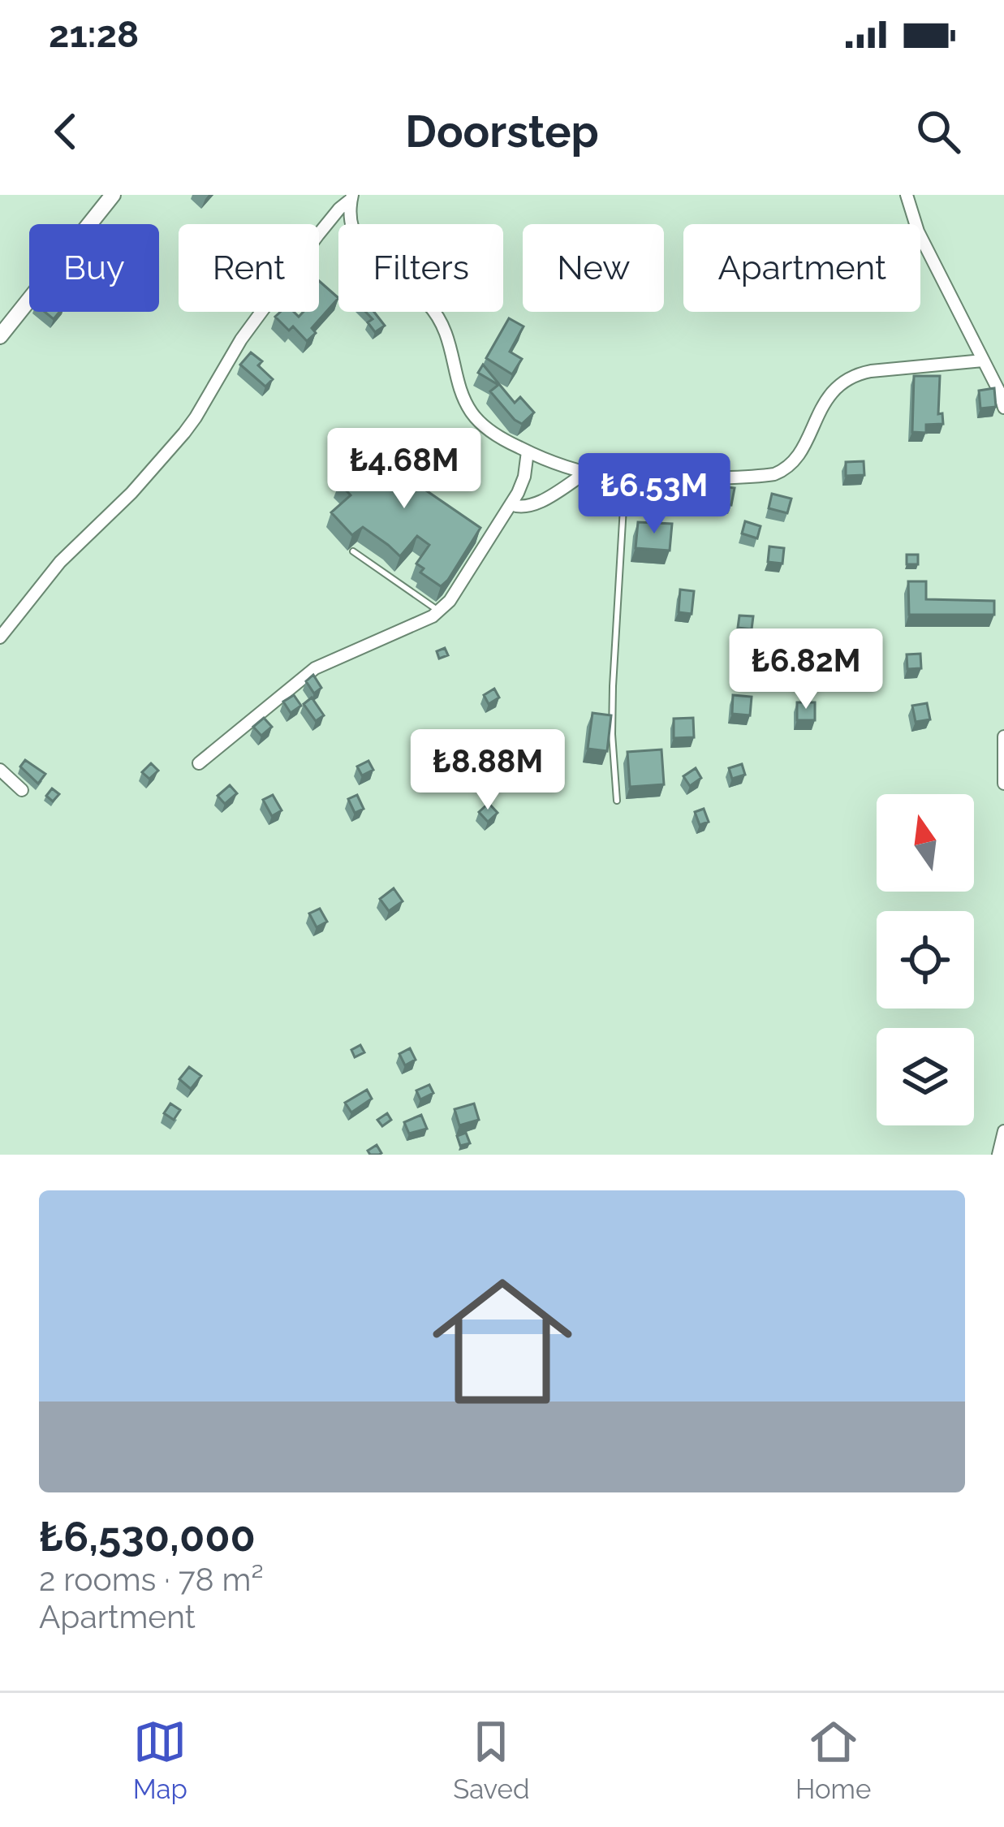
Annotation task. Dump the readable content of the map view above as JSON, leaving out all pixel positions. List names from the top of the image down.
{
  "north": "top",
  "page": {
    "status": "21:28",
    "header": "Doorstep",
    "chip": [
      "Buy",
      "Rent",
      "Filters",
      "New",
      "Apartment"
    ],
    "price": [
      "₺4.68M",
      "₺6.53M",
      "₺6.82M",
      "₺8.88M"
    ],
    "list": [
      {
        "name": "₺6,530,000",
        "note": "2 rooms · 78 m² · Apartment"
      }
    ],
    "tabs": ["Map", "Saved", "Home"]
  }
}
